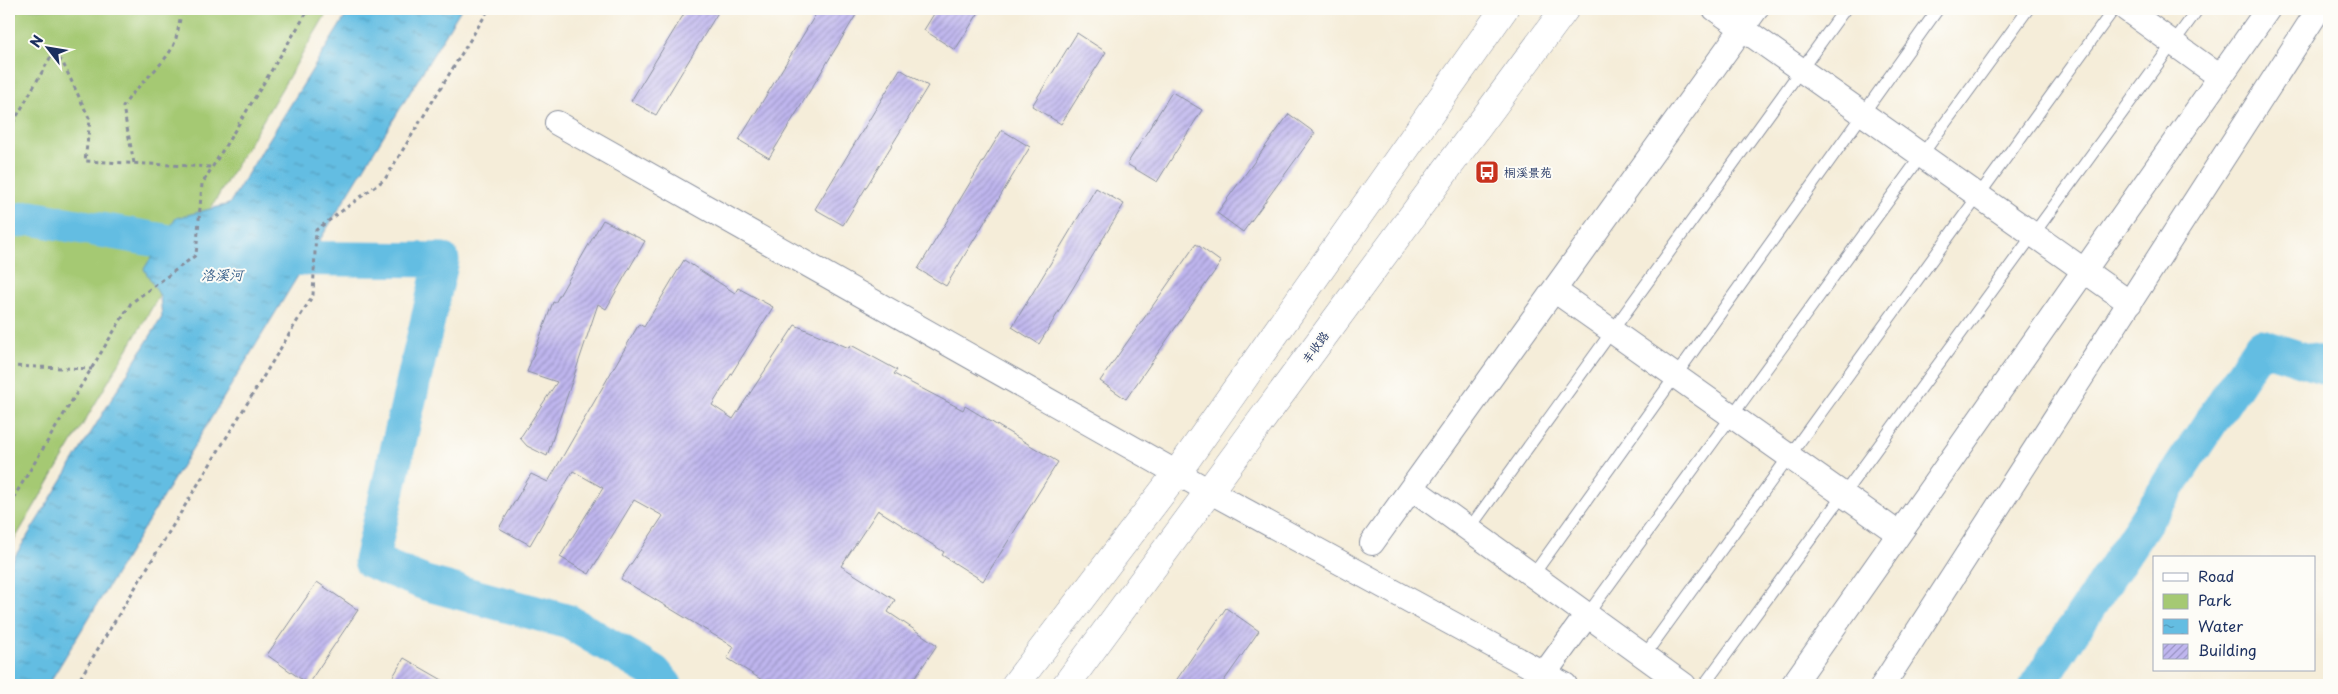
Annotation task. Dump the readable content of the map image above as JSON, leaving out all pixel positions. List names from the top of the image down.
{
  "streets": {
    "main road": ["丰收路"]
  },
  "water": ["洛溪河"],
  "places": {
    "bus stop": ["桐溪景苑"]
  },
  "legend": [
    "Road",
    "Park",
    "Water",
    "Building"
  ],
  "north": "top left"
}
